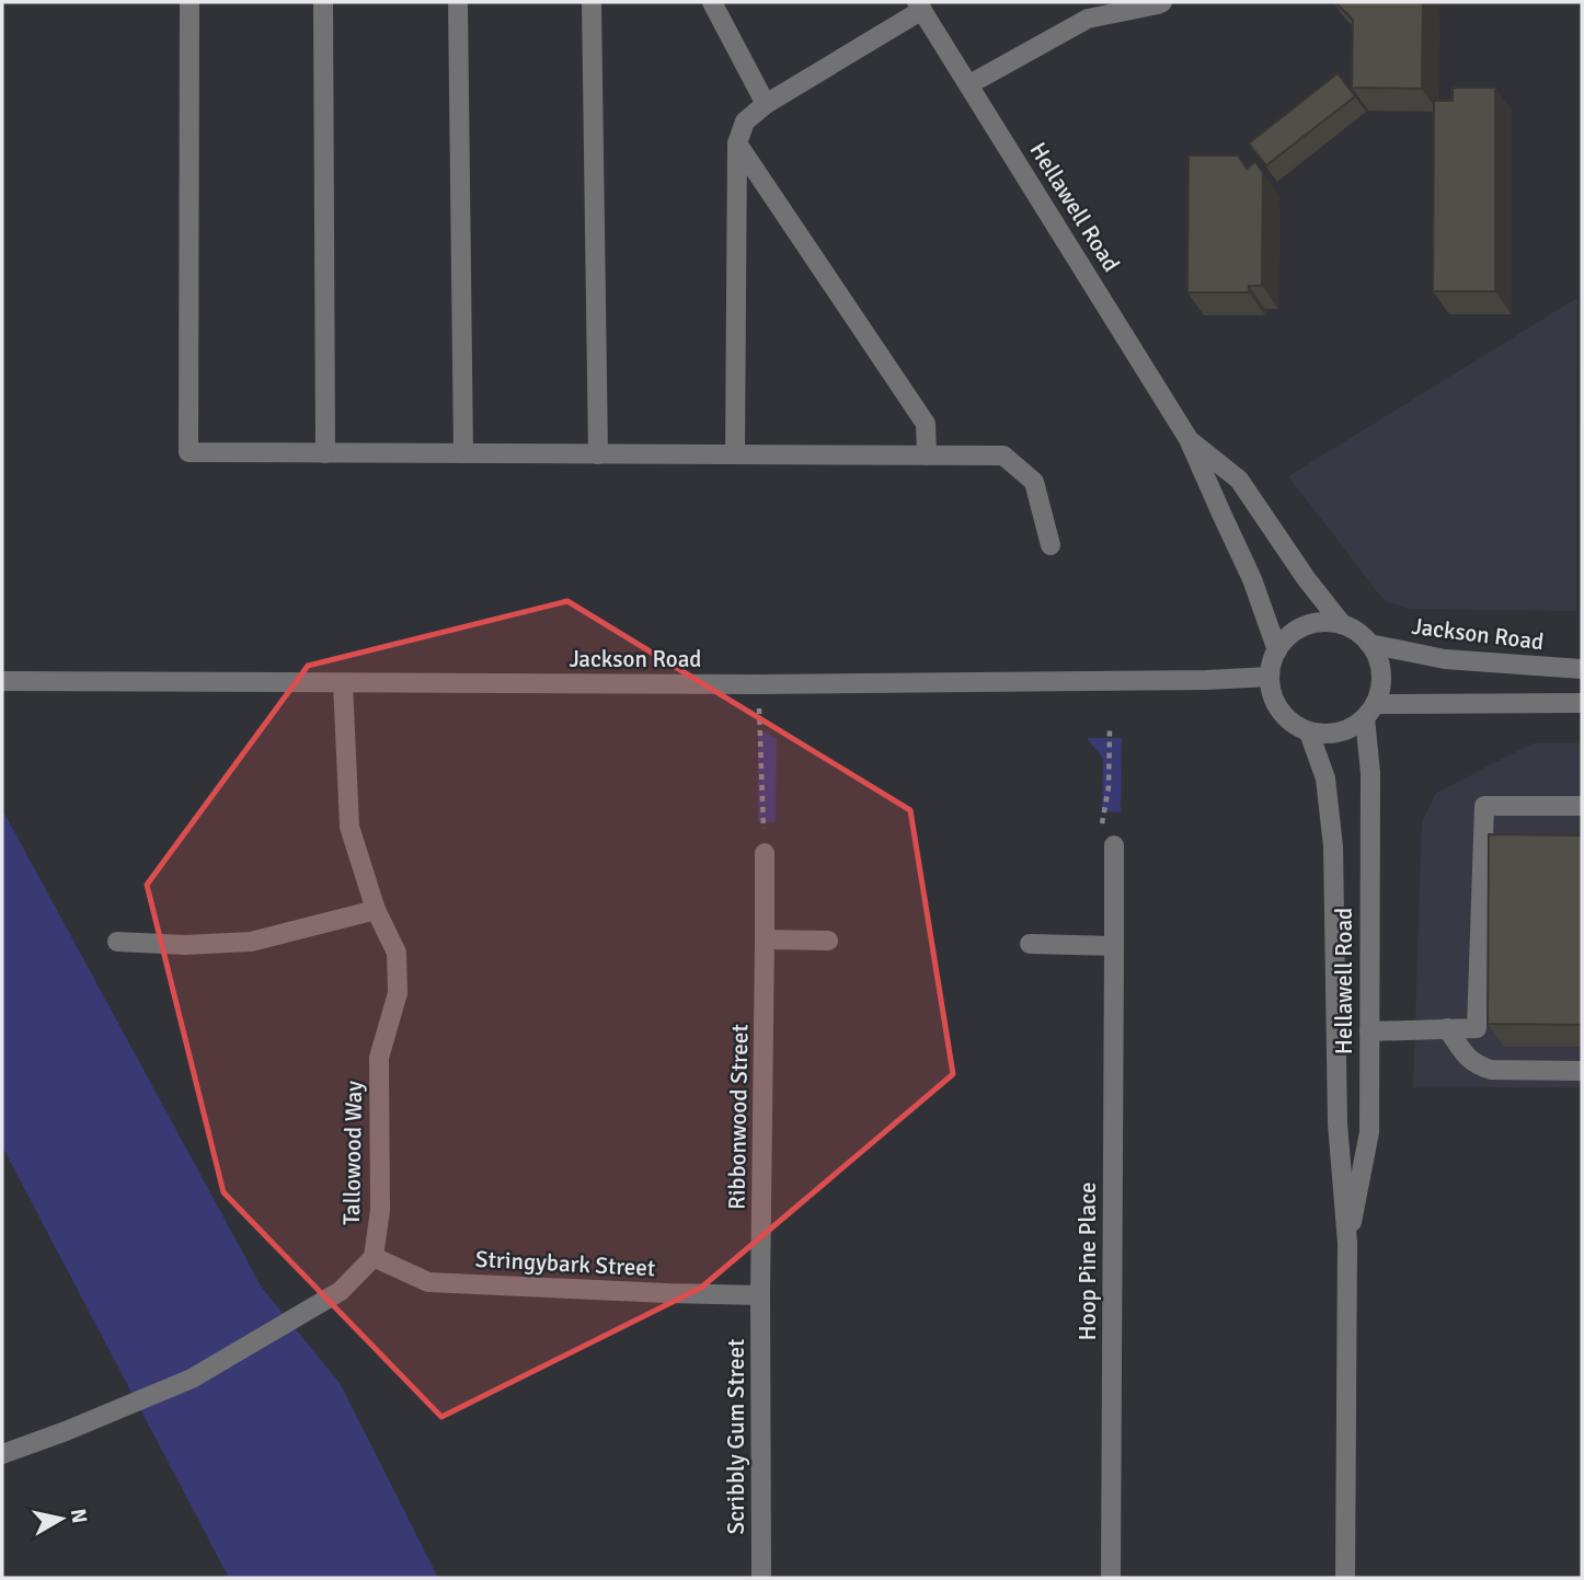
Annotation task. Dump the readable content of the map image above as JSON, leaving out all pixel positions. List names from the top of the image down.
{
  "streets": {
    "street": [
      "Hellawell Road",
      "Jackson Road",
      "Ribbonwood Street",
      "Tallowood Way",
      "Hoop Pine Place",
      "Stringybark Street",
      "Scribbly Gum Street"
    ]
  },
  "crossings": [
    ["Hellawell Road", "Jackson Road"],
    ["Jackson Road", "Tallowood Way"],
    ["Ribbonwood Street", "Stringybark Street"],
    ["Ribbonwood Street", "Scribbly Gum Street"],
    ["Tallowood Way", "Stringybark Street"],
    ["Stringybark Street", "Scribbly Gum Street"]
  ],
  "north": "right"
}
